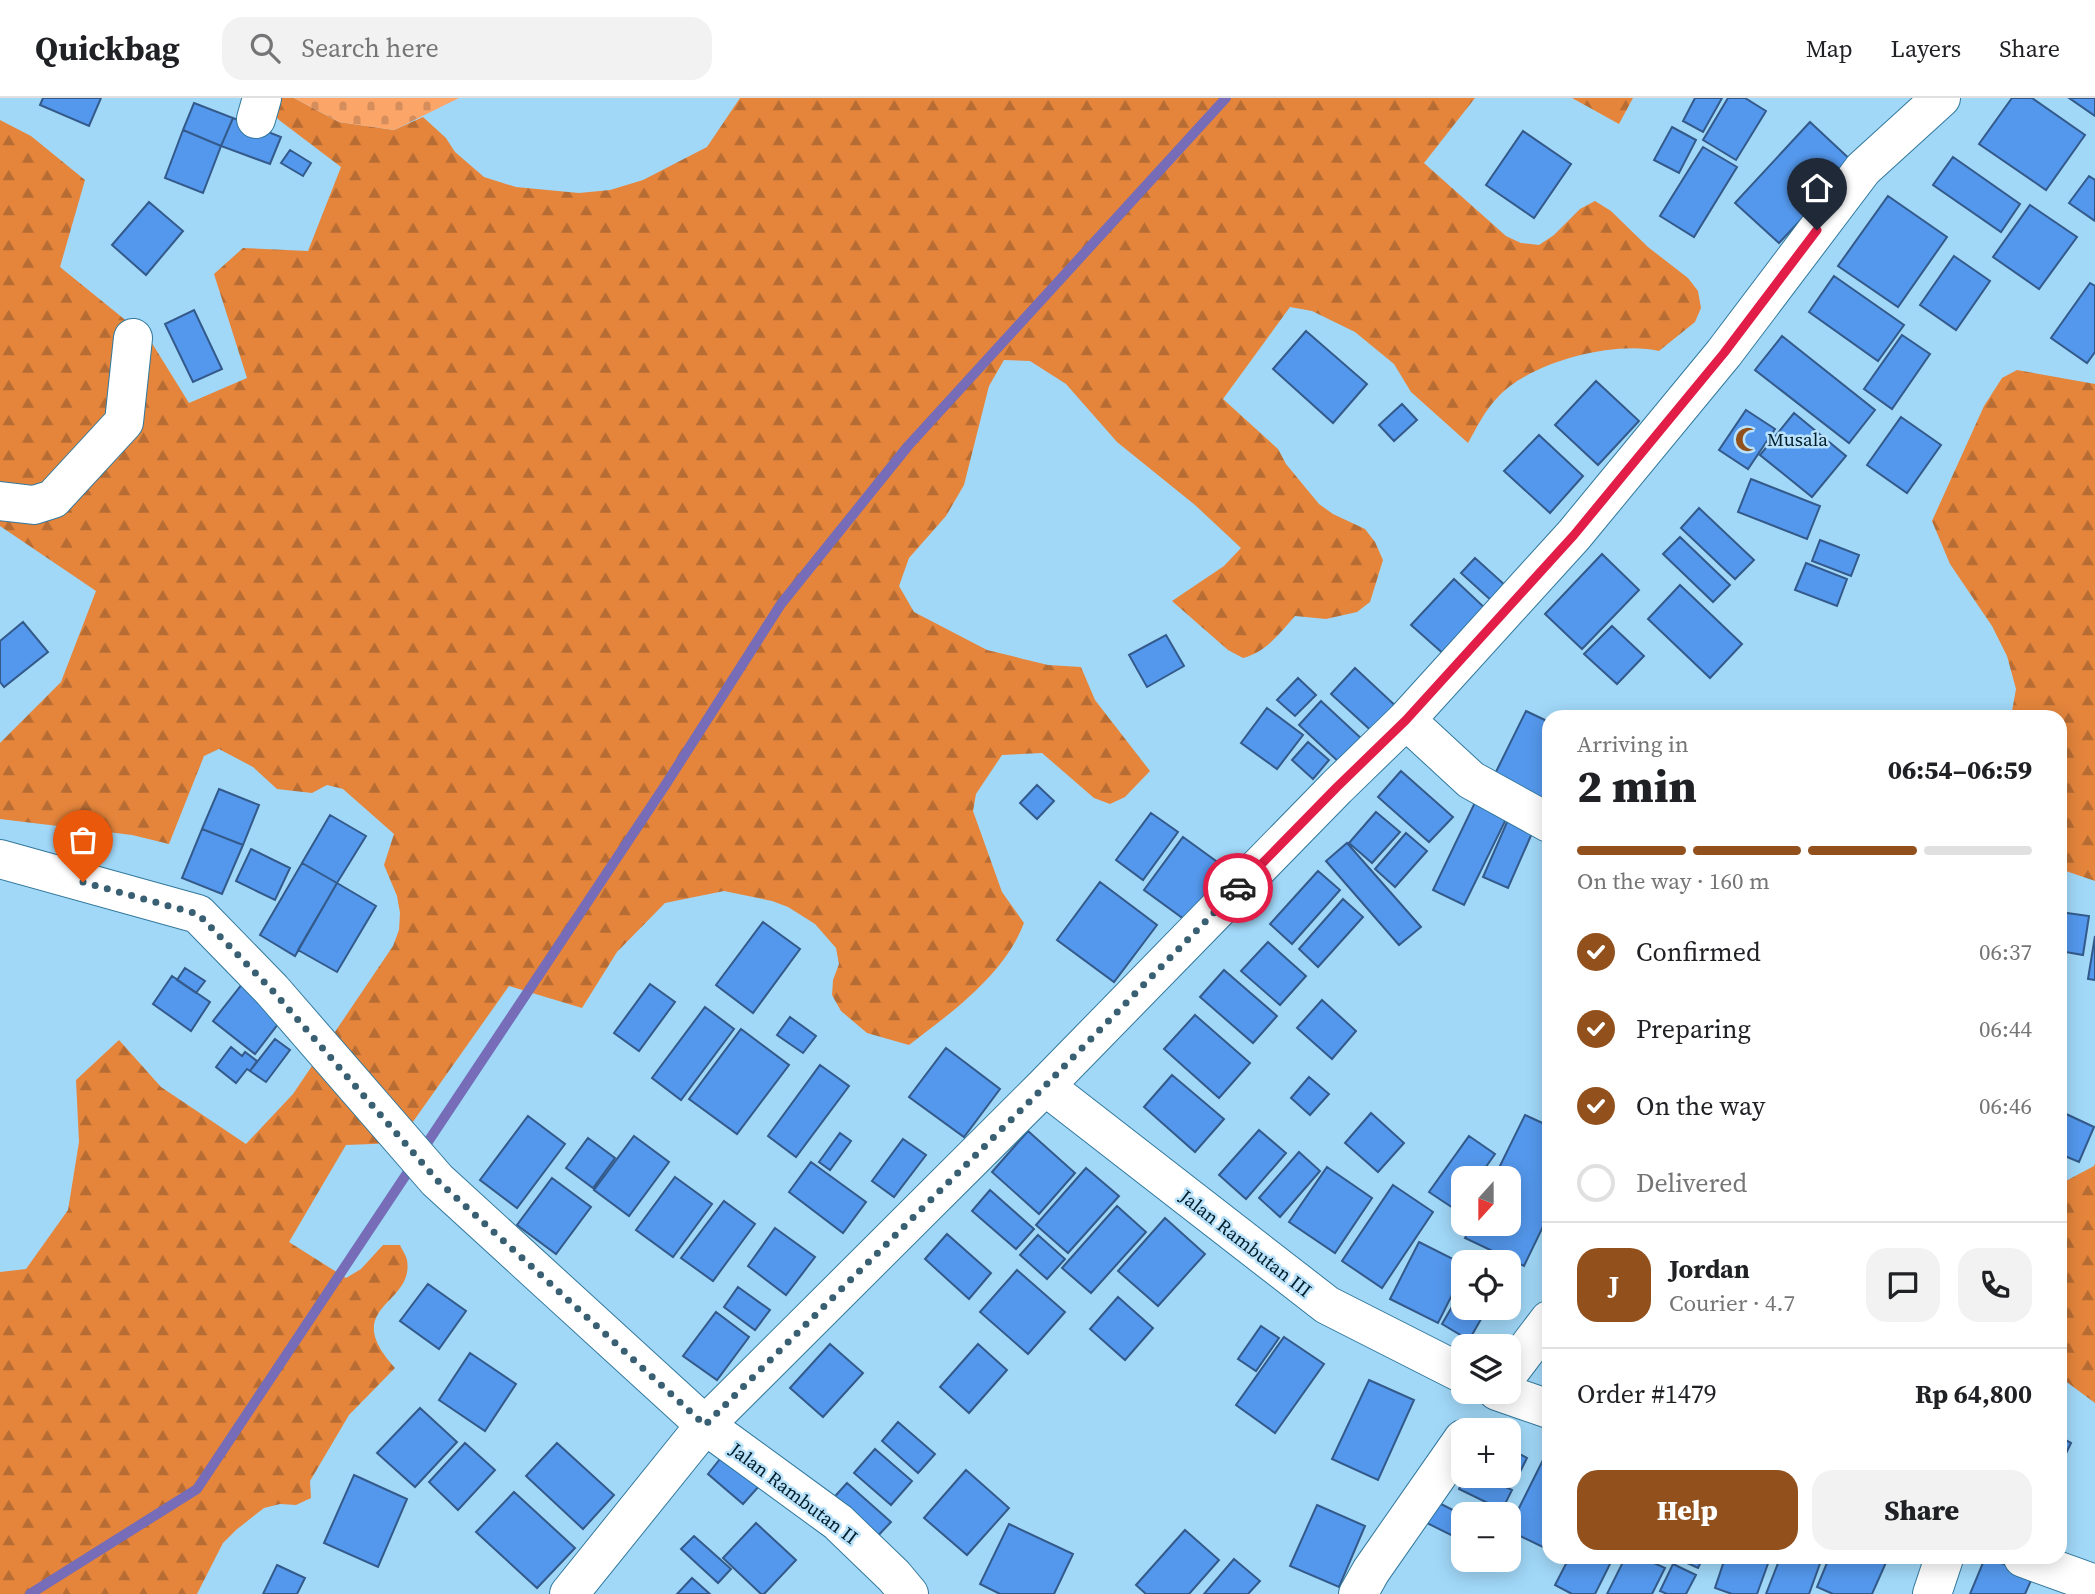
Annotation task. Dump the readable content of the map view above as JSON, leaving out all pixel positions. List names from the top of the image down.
{
  "streets": {
    "street": ["Jalan Rambutan III", "Jalan Rambutan II"]
  },
  "places": {
    "mosque": ["Musala"]
  },
  "north": "bottom",
  "page": {
    "header": "Quickbag",
    "search": "Search here",
    "nav": ["Map", "Layers", "Share"],
    "heading": ["2 min", "Arriving in", "06:54–06:59"],
    "panel": [
      "Jordan",
      "Courier · 4.7",
      "Order #1479",
      "Rp 64,800"
    ],
    "bar": "On the way · 160 m",
    "list": [
      ["Confirmed", "06:37"],
      ["Preparing", "06:44"],
      ["On the way", "06:46"],
      "Delivered"
    ],
    "map_buttons": ["+", "−"],
    "round": "J",
    "buttons": ["Help", "Share"]
  }
}
